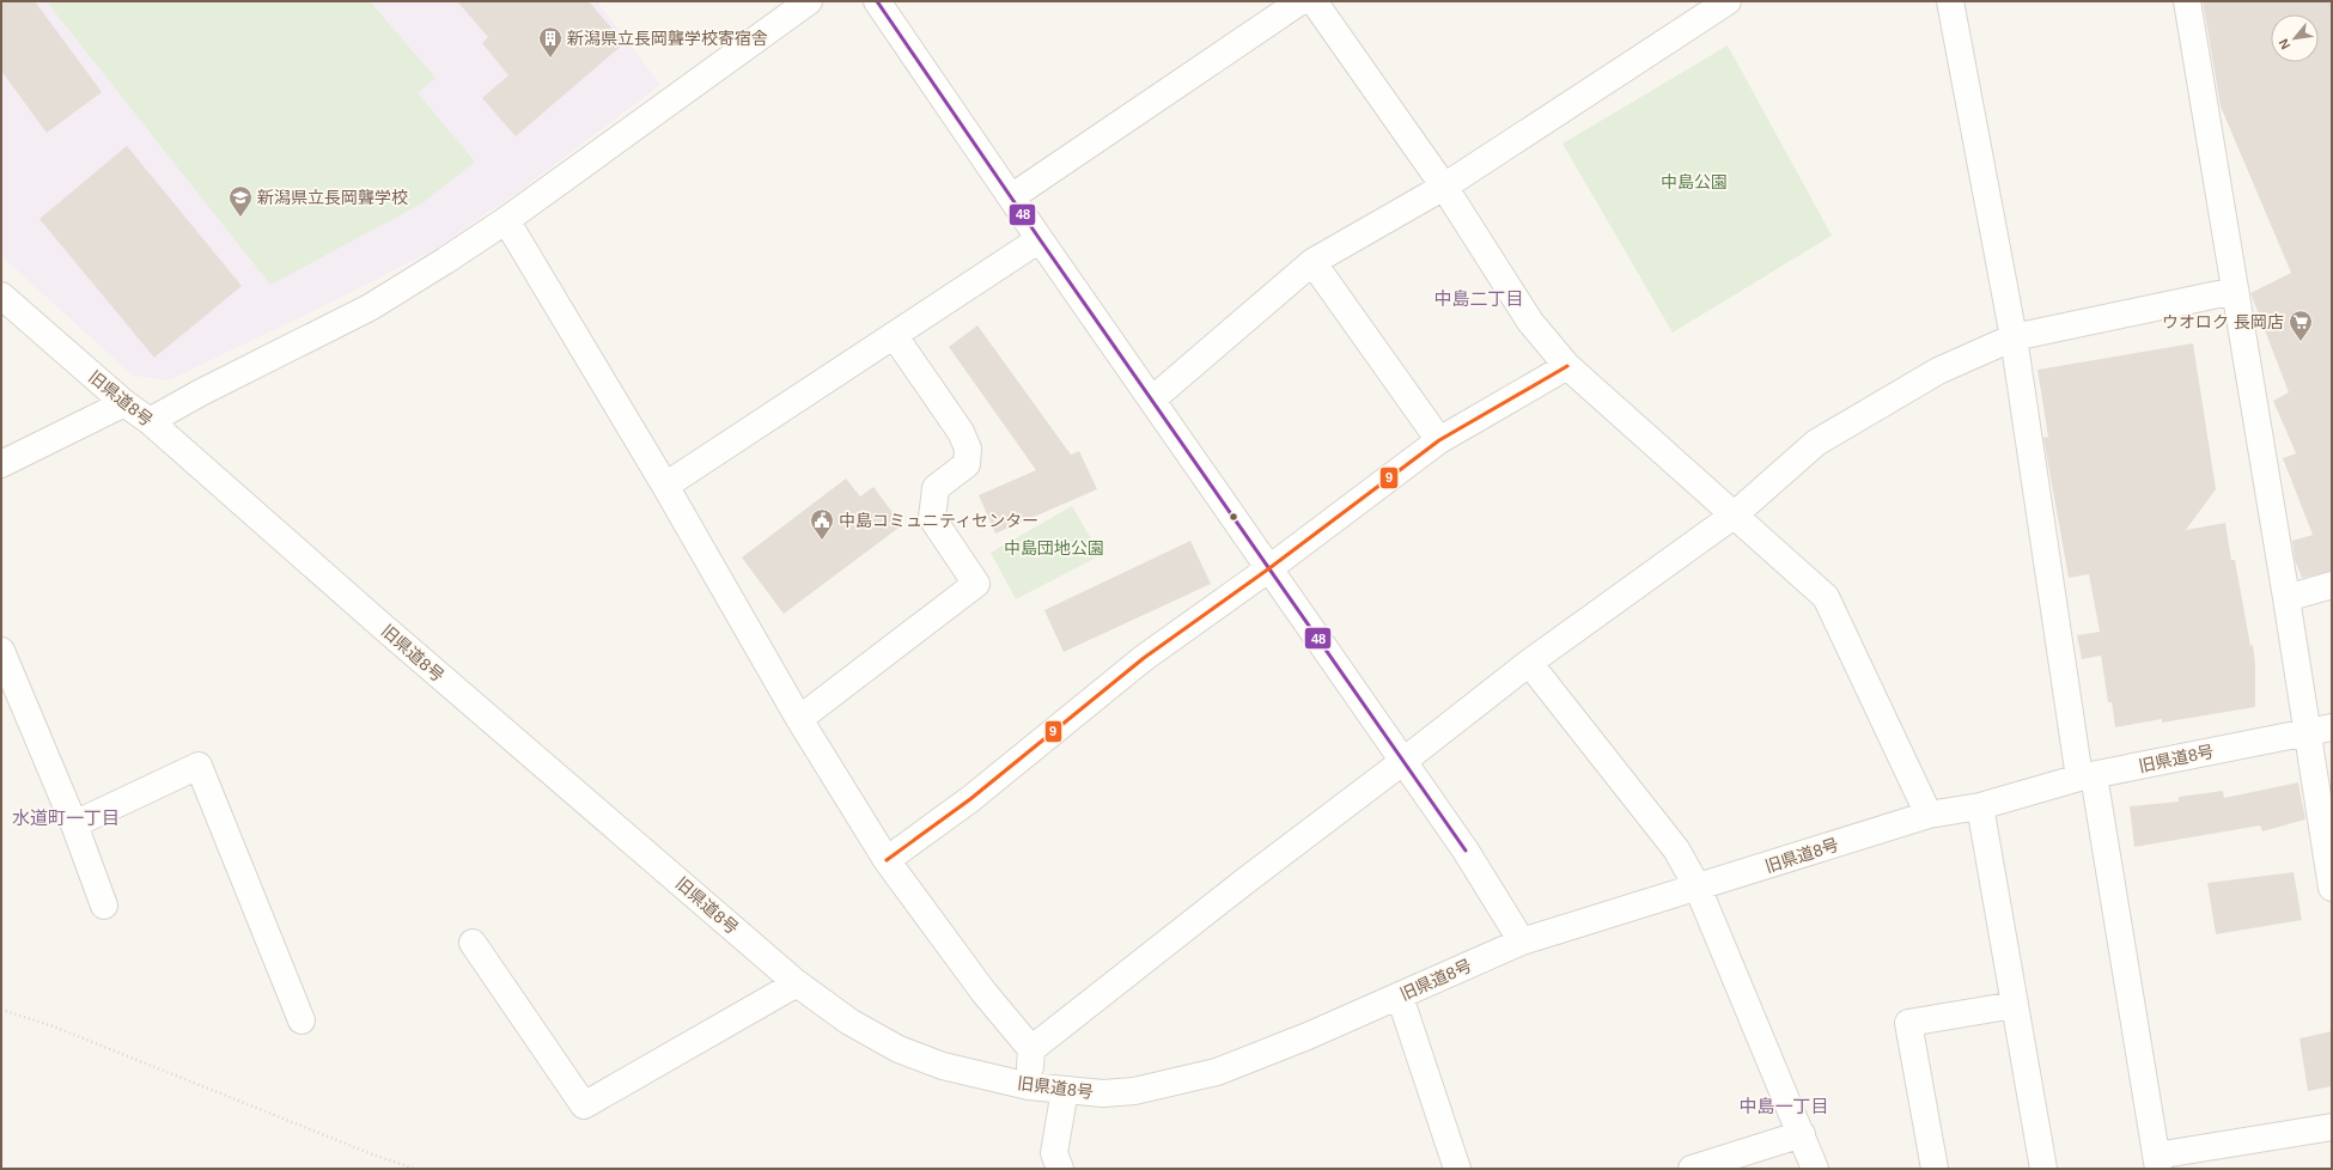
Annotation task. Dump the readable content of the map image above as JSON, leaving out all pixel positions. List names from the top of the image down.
{
  "streets": {
    "street": ["旧県道8号"]
  },
  "districts": ["中島二丁目", "水道町一丁目", "中島一丁目"],
  "parks": ["中島公園", "中島団地公園"],
  "places": {
    "building": ["新潟県立長岡聾学校寄宿舎"],
    "school or university": ["新潟県立長岡聾学校"],
    "supermarket": ["ウオロク 長岡店"],
    "public building": ["中島コミュニティセンター"]
  },
  "lines": ["transit line 48", "transit line 9"],
  "north": "bottom left"
}
